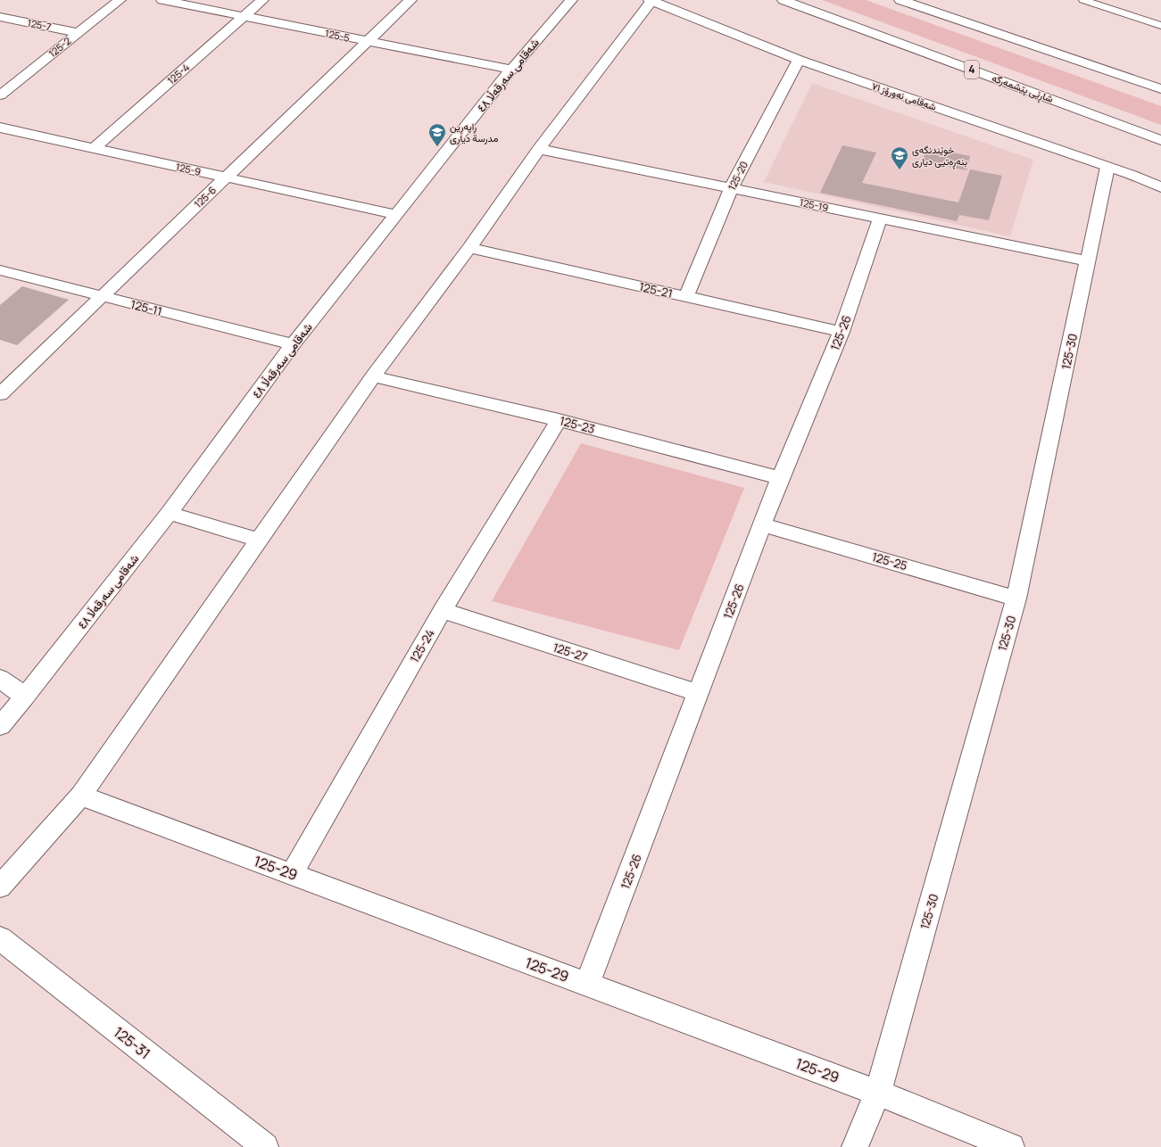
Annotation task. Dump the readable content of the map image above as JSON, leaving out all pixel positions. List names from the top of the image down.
{
  "streets": {
    "main road": [
      "125-7",
      "125-5",
      "125-2",
      "4",
      "125-4",
      "شەقامی سەرقەڵا ٤٨",
      "شاڕێی پێشمەرگە",
      "شەقامی نەورۆز ٧١",
      "125-9",
      "125-20",
      "125-6",
      "125-19",
      "125-21",
      "125-11",
      "125-26",
      "125-30",
      "125-23",
      "125-25",
      "125-24",
      "125-27",
      "125-29",
      "125-31"
    ]
  },
  "crossings": [
    ["125-7", "125-2"],
    ["125-5", "125-4"],
    ["125-5", "شەقامی سەرقەڵا ٤٨"],
    ["125-5", "125-6"],
    ["125-4", "125-9"],
    ["شەقامی سەرقەڵا ٤٨", "125-9"],
    ["شەقامی سەرقەڵا ٤٨", "125-11"],
    ["شەقامی نەورۆز ٧١", "125-20"],
    ["شەقامی نەورۆز ٧١", "125-30"],
    ["125-9", "125-6"],
    ["125-20", "125-19"],
    ["125-20", "125-21"],
    ["125-6", "125-11"],
    ["125-19", "125-26"],
    ["125-19", "125-30"],
    ["125-21", "125-26"],
    ["125-26", "125-23"],
    ["125-26", "125-25"],
    ["125-26", "125-27"],
    ["125-26", "125-29"],
    ["125-30", "125-25"],
    ["125-30", "125-29"],
    ["125-23", "125-24"],
    ["125-24", "125-27"],
    ["125-24", "125-29"]
  ],
  "places": {
    "school or university": ["ڕاپەڕین مدرسة ديارى", "خوێندنگەی بنەڕەتیی دیاری"]
  }
}
